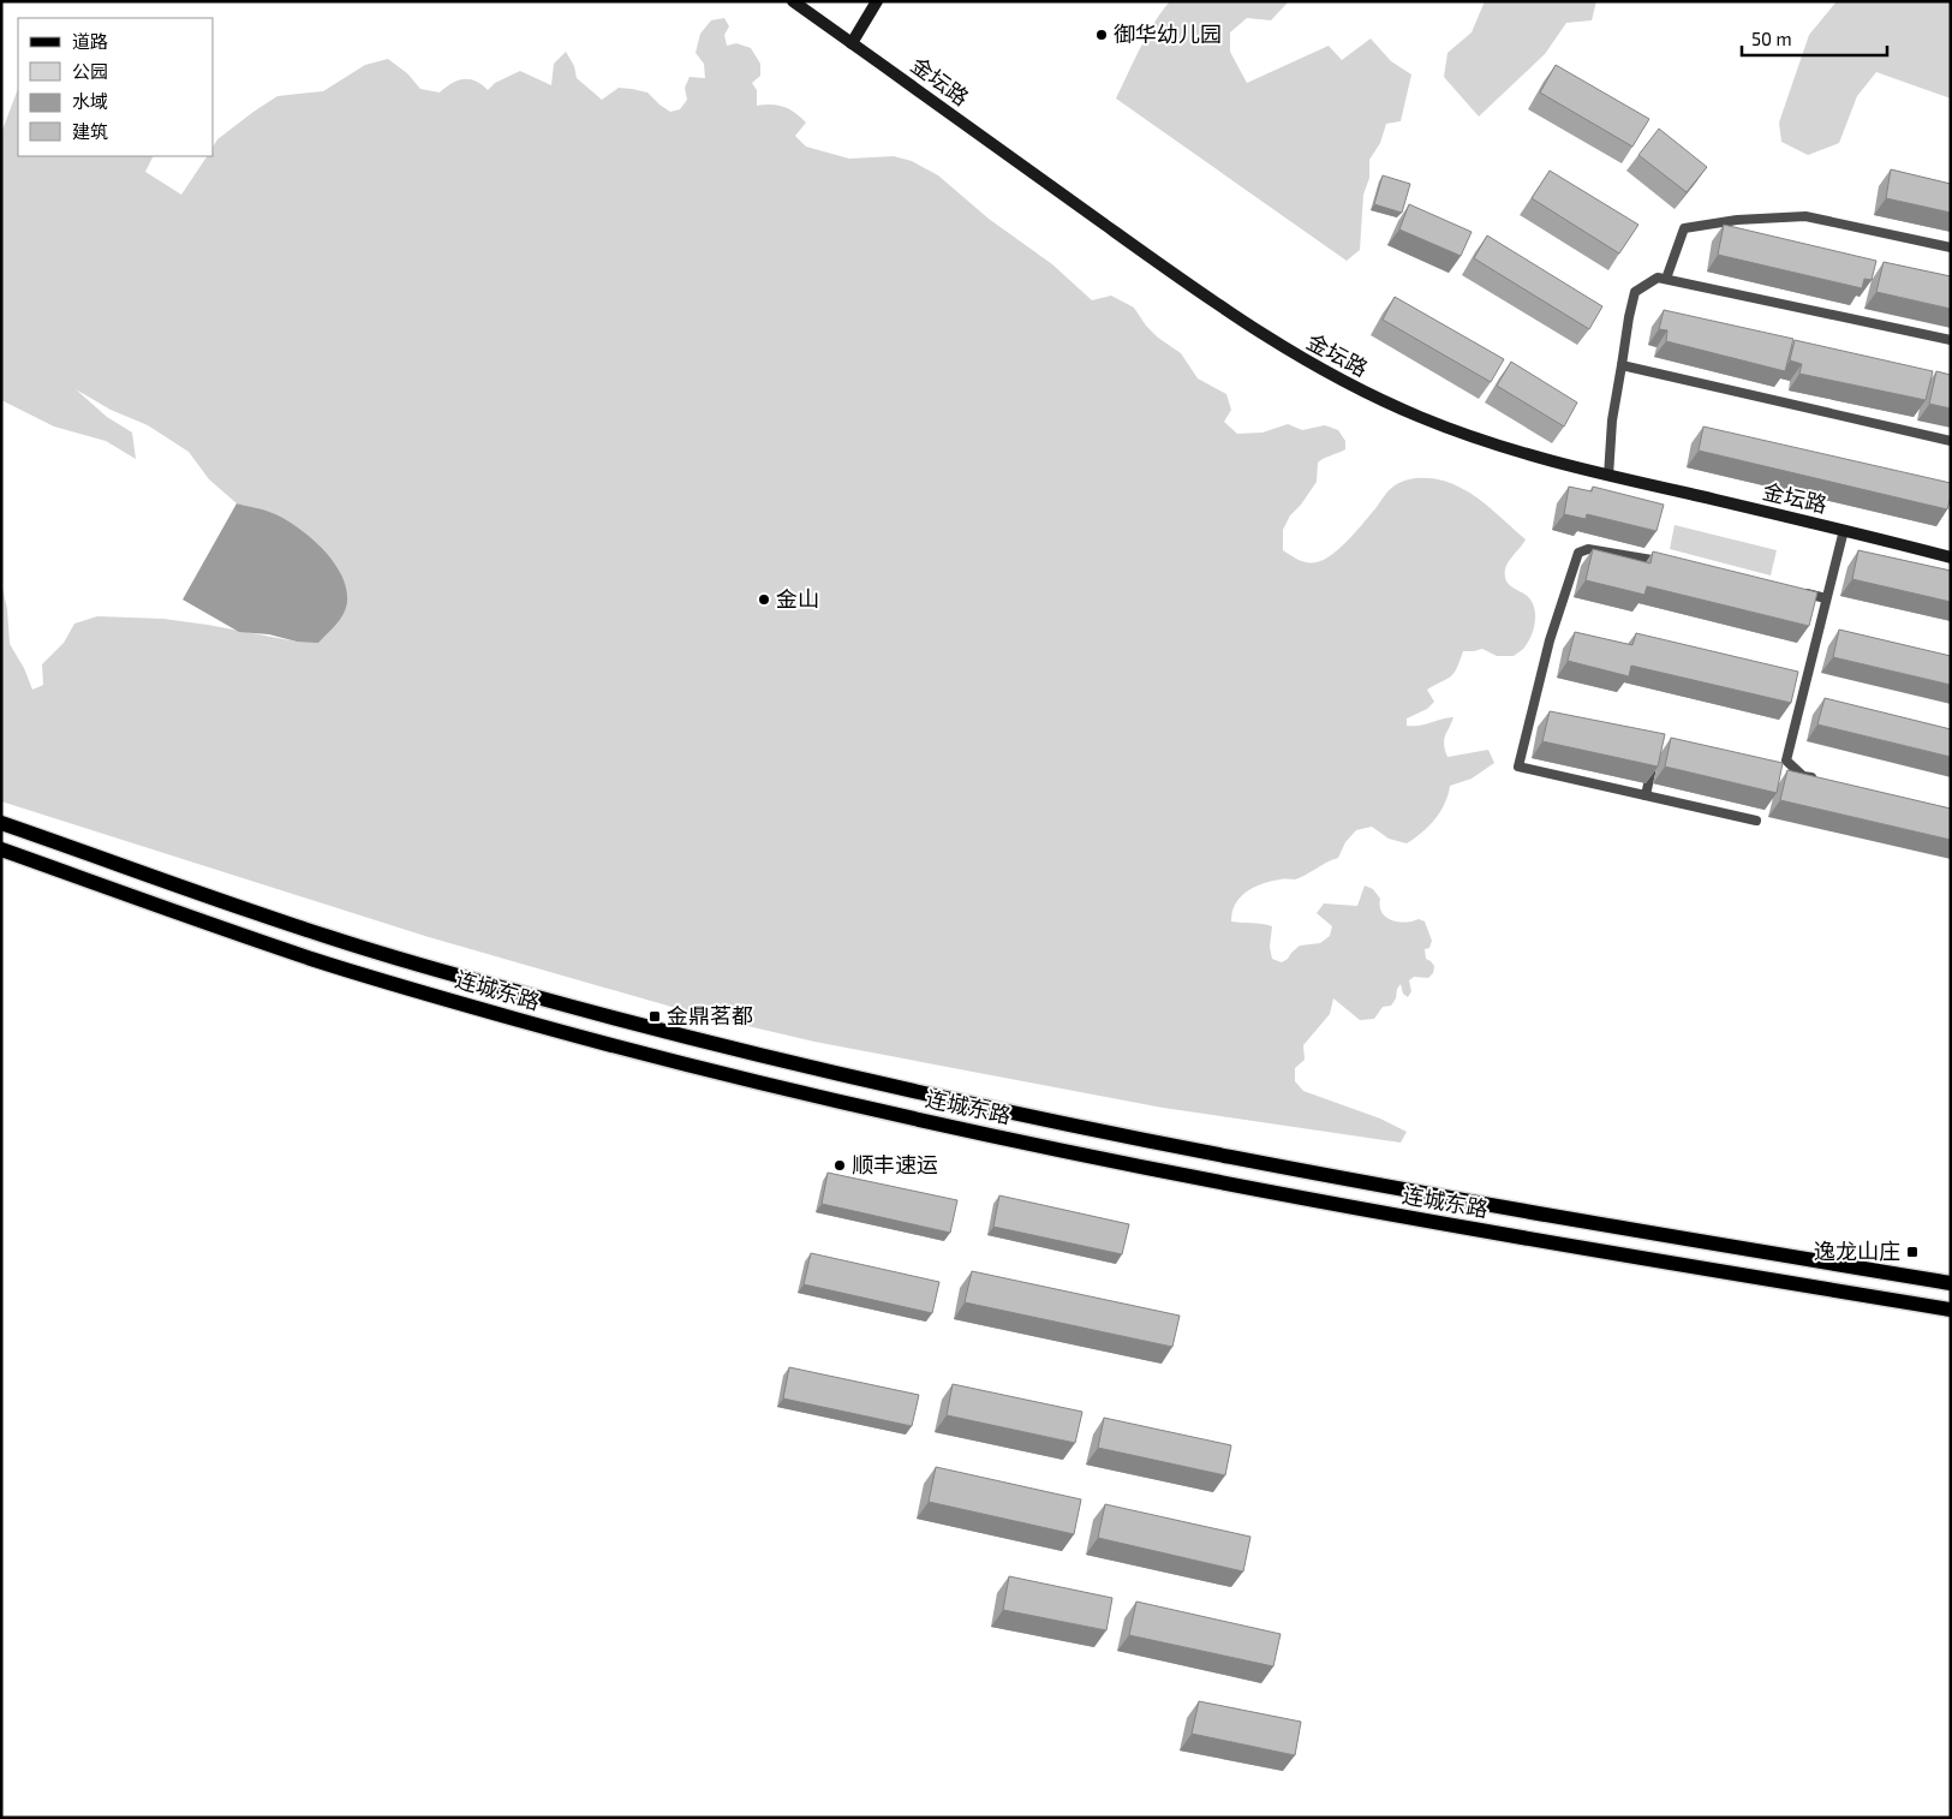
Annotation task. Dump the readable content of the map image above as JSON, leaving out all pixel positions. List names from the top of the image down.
{
  "streets": {
    "main road": ["金坛路", "连城东路"]
  },
  "places": {
    "other": ["御华幼儿园", "金山", "顺丰速运"],
    "transit": ["金鼎茗都", "逸龙山庄"]
  },
  "legend": [
    "道路",
    "公园",
    "水域",
    "建筑"
  ],
  "scale_bar": "50 m"
}
